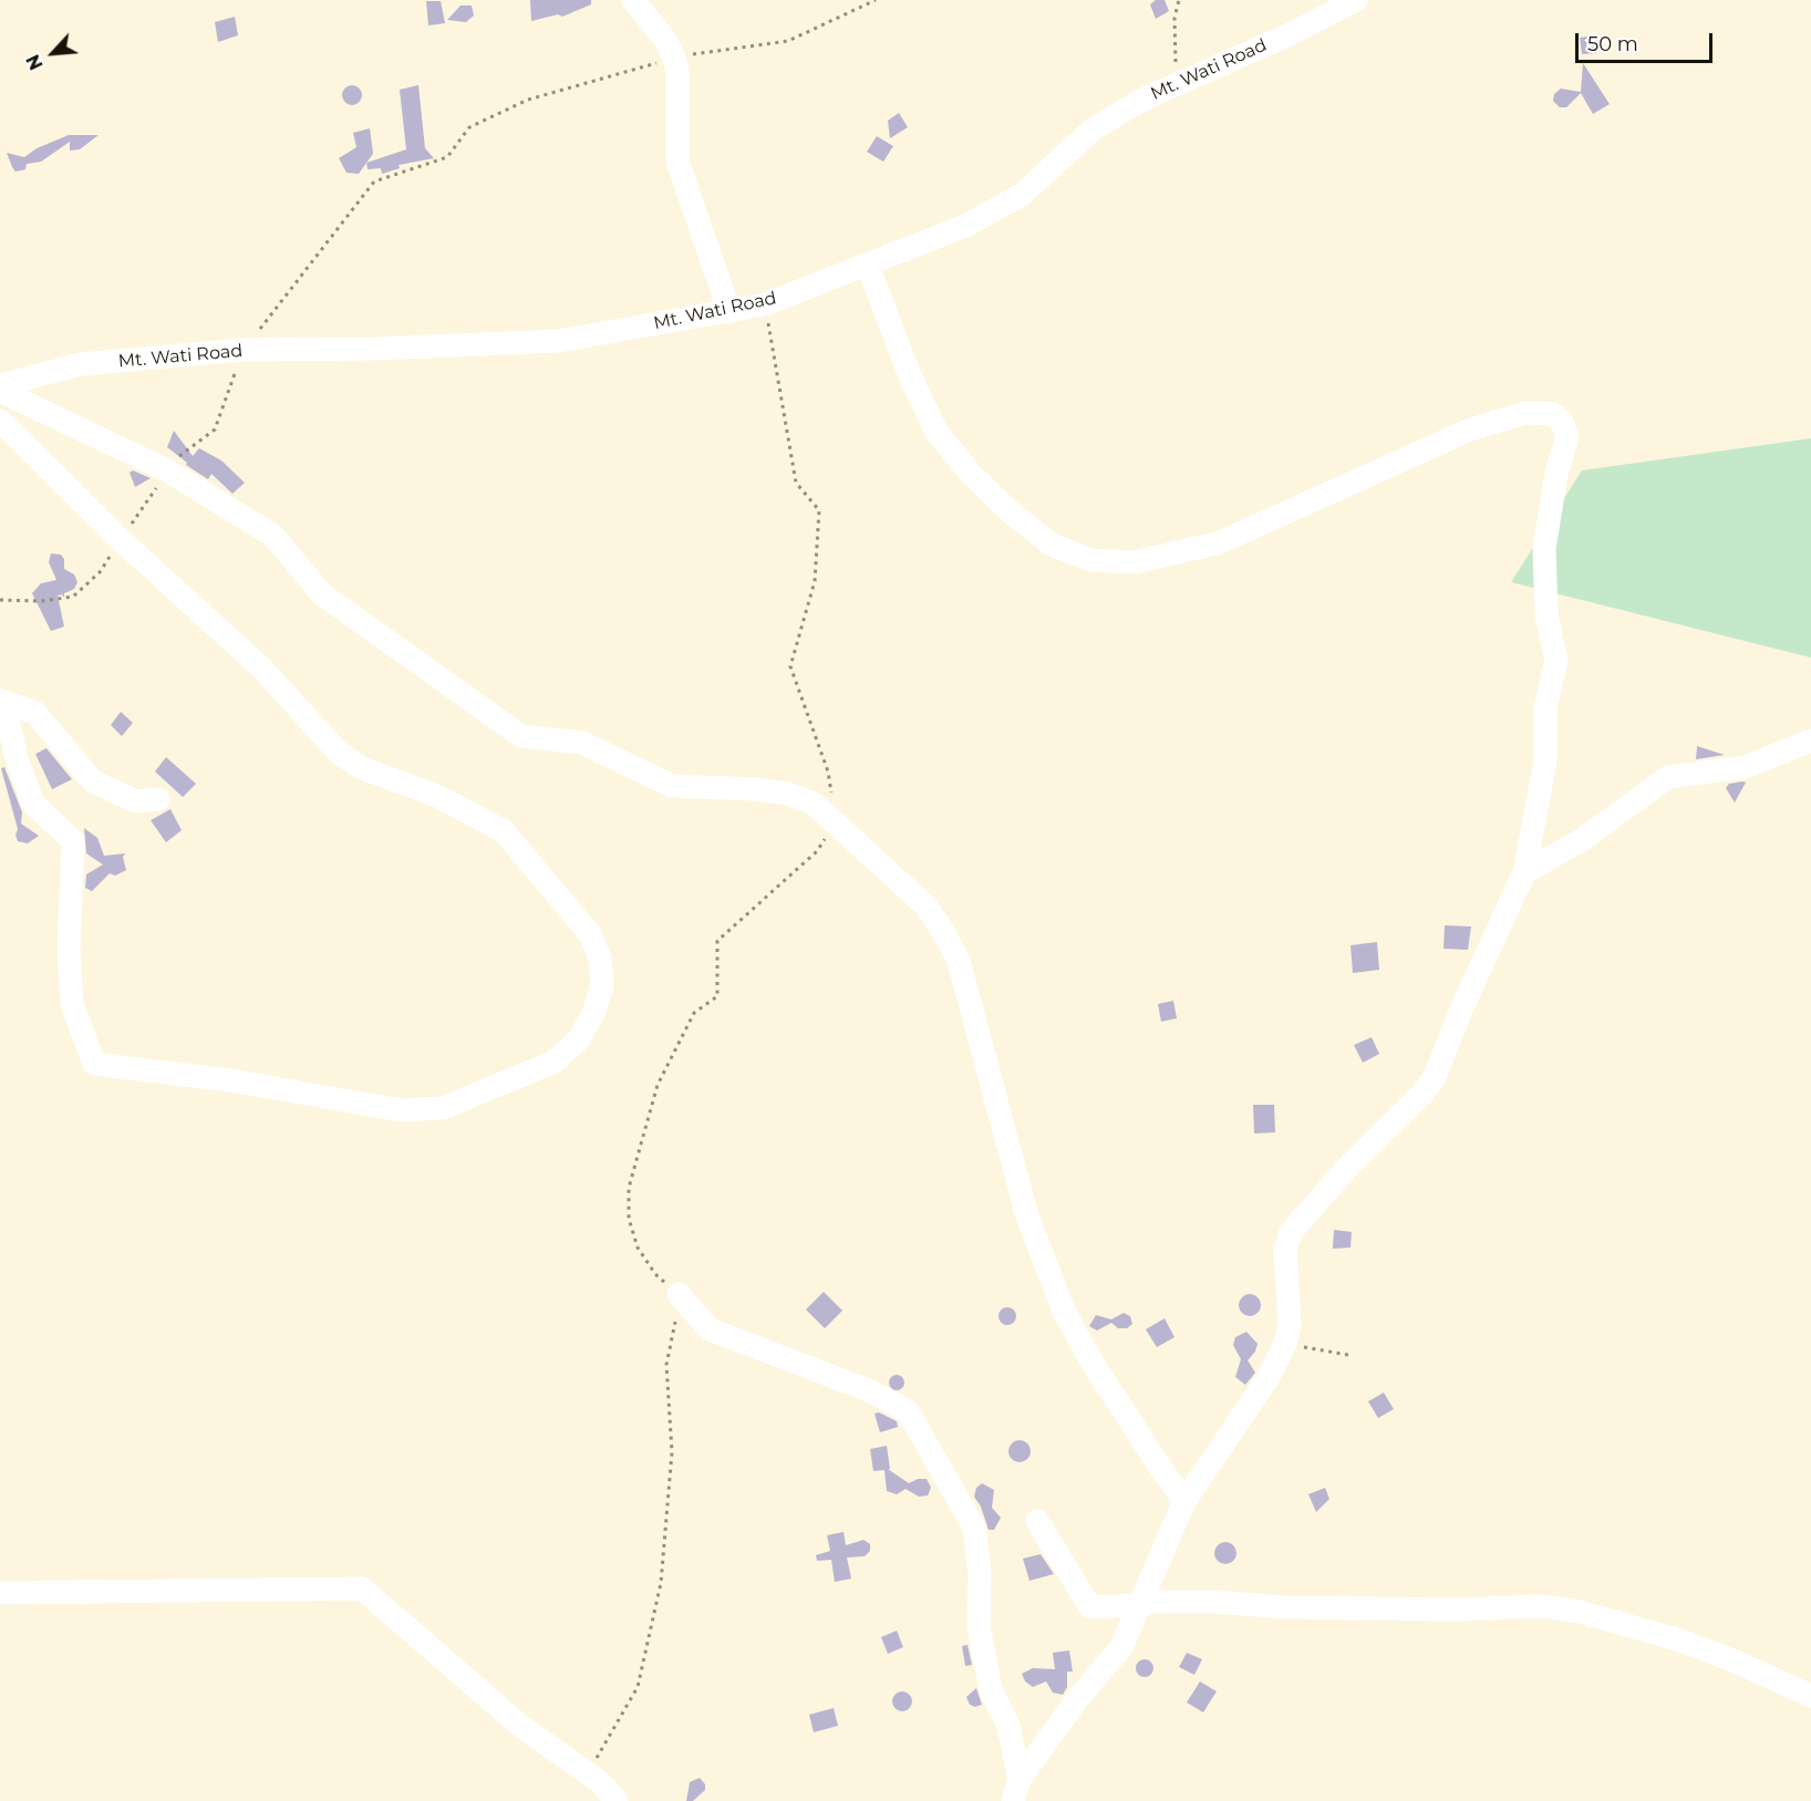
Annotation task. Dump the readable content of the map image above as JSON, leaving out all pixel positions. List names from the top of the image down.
{
  "streets": {
    "street": ["Mt. Wati Road"]
  },
  "scale_bar": "50 m",
  "north": "bottom left"
}
